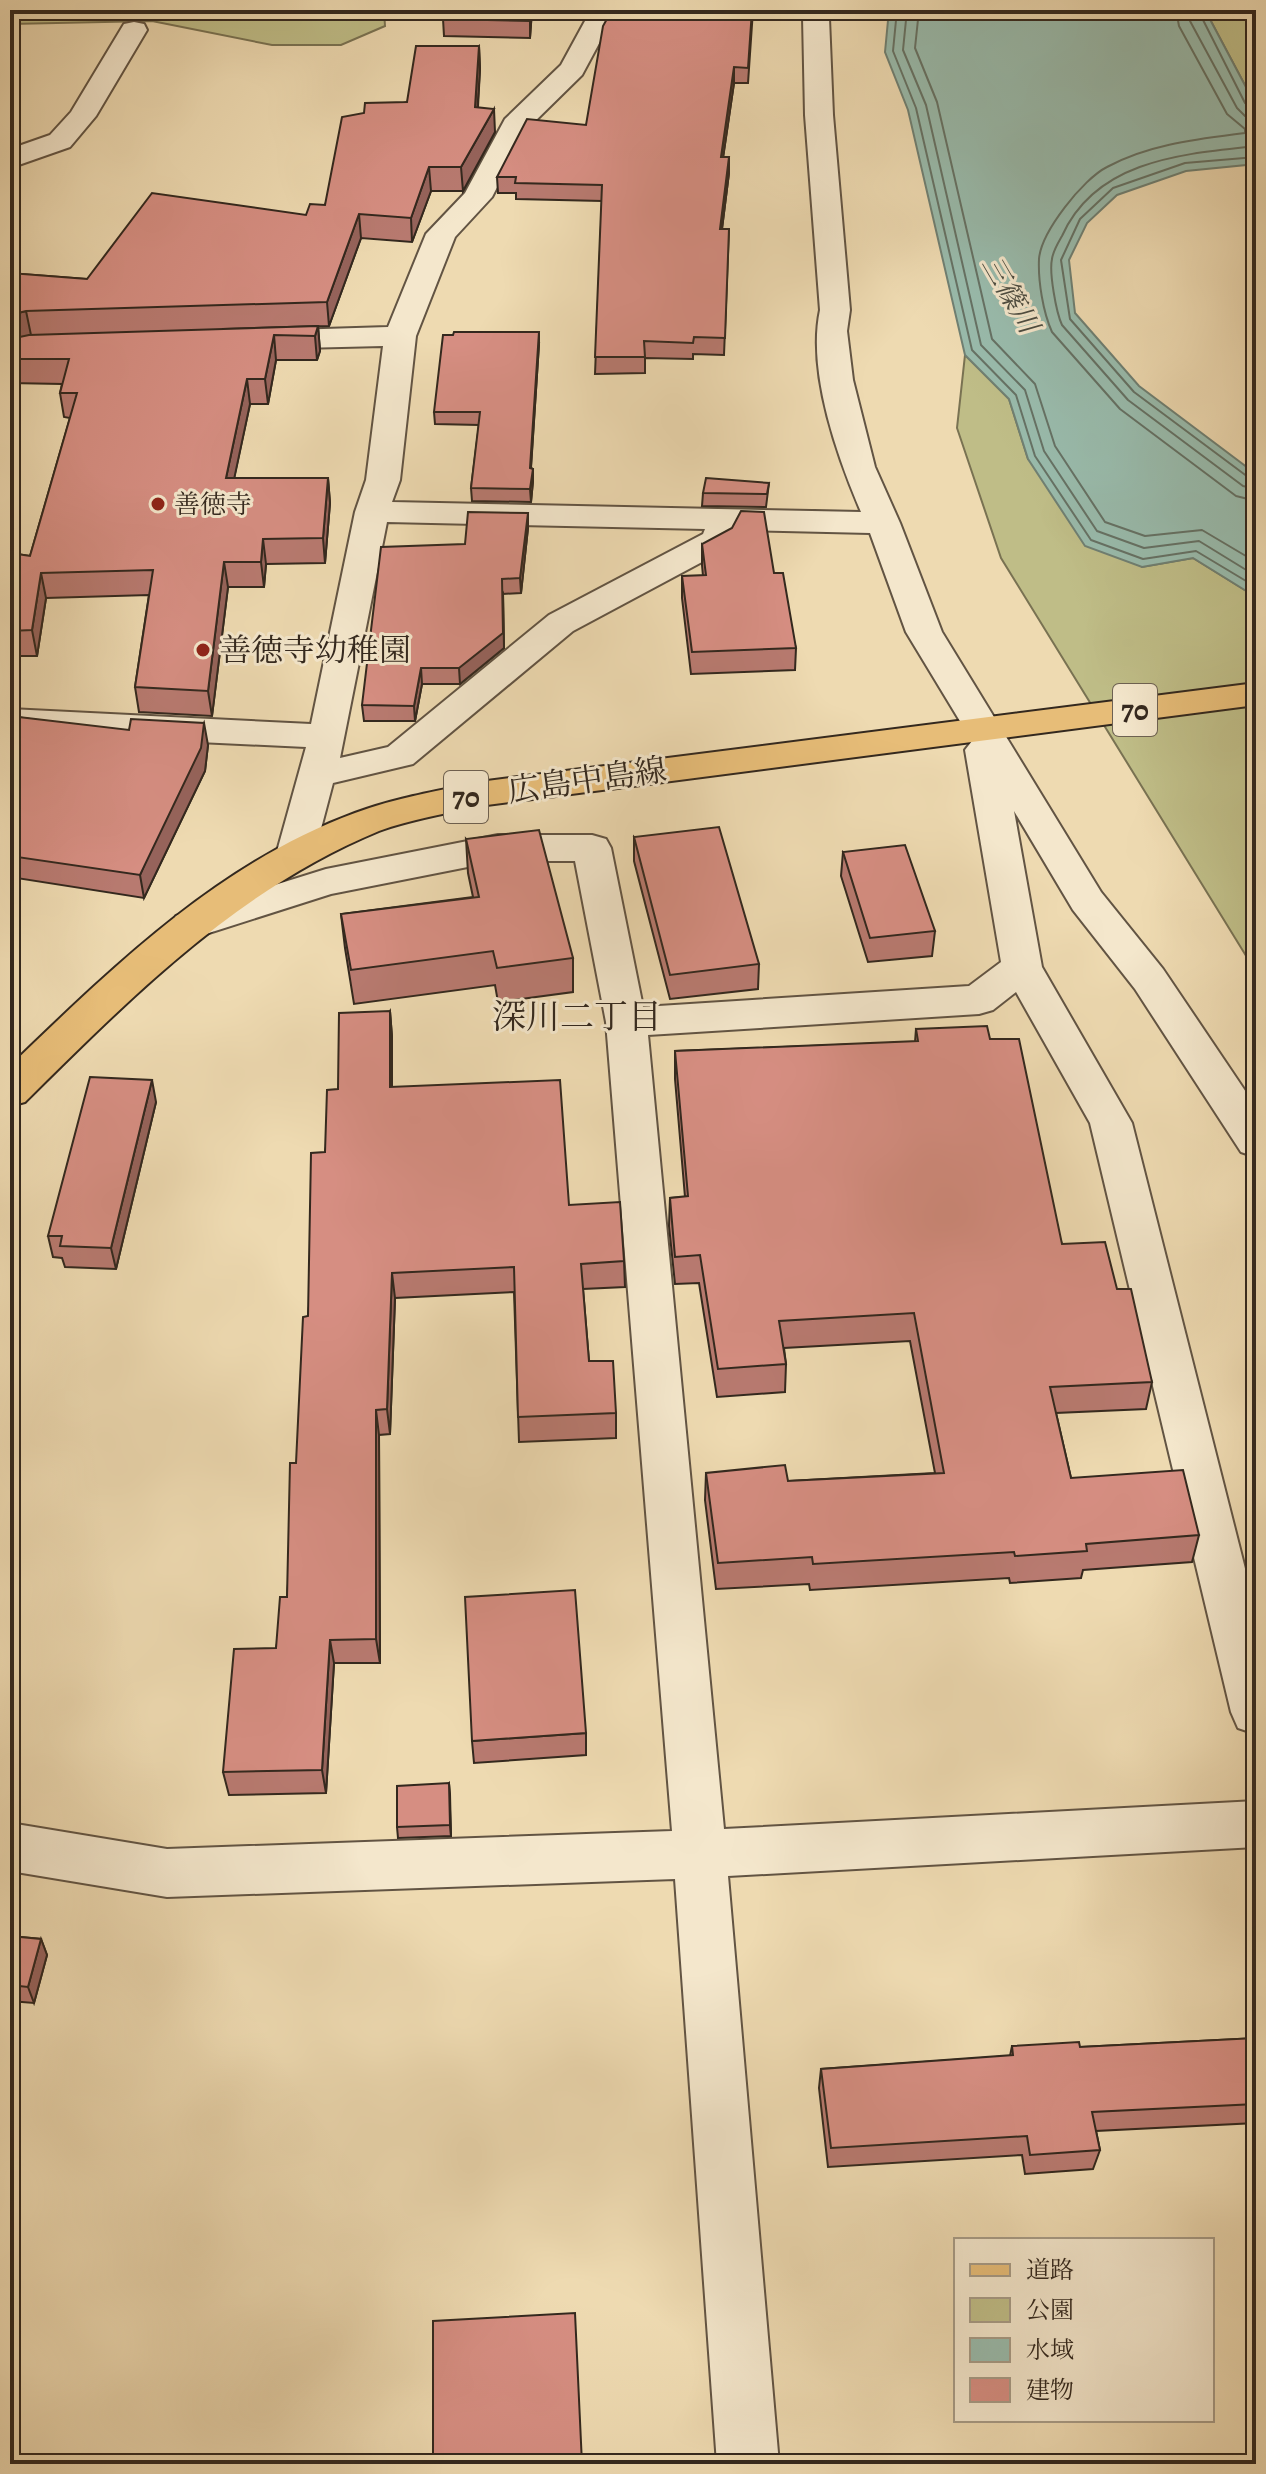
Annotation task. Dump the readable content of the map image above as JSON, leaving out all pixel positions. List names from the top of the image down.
{
  "streets": {
    "main road": ["70", "広島中島線"]
  },
  "districts": ["深川二丁目"],
  "water": ["三篠川"],
  "places": ["善徳寺", "善徳寺幼稚園"],
  "legend": [
    "道路",
    "公園",
    "水域",
    "建物"
  ]
}
